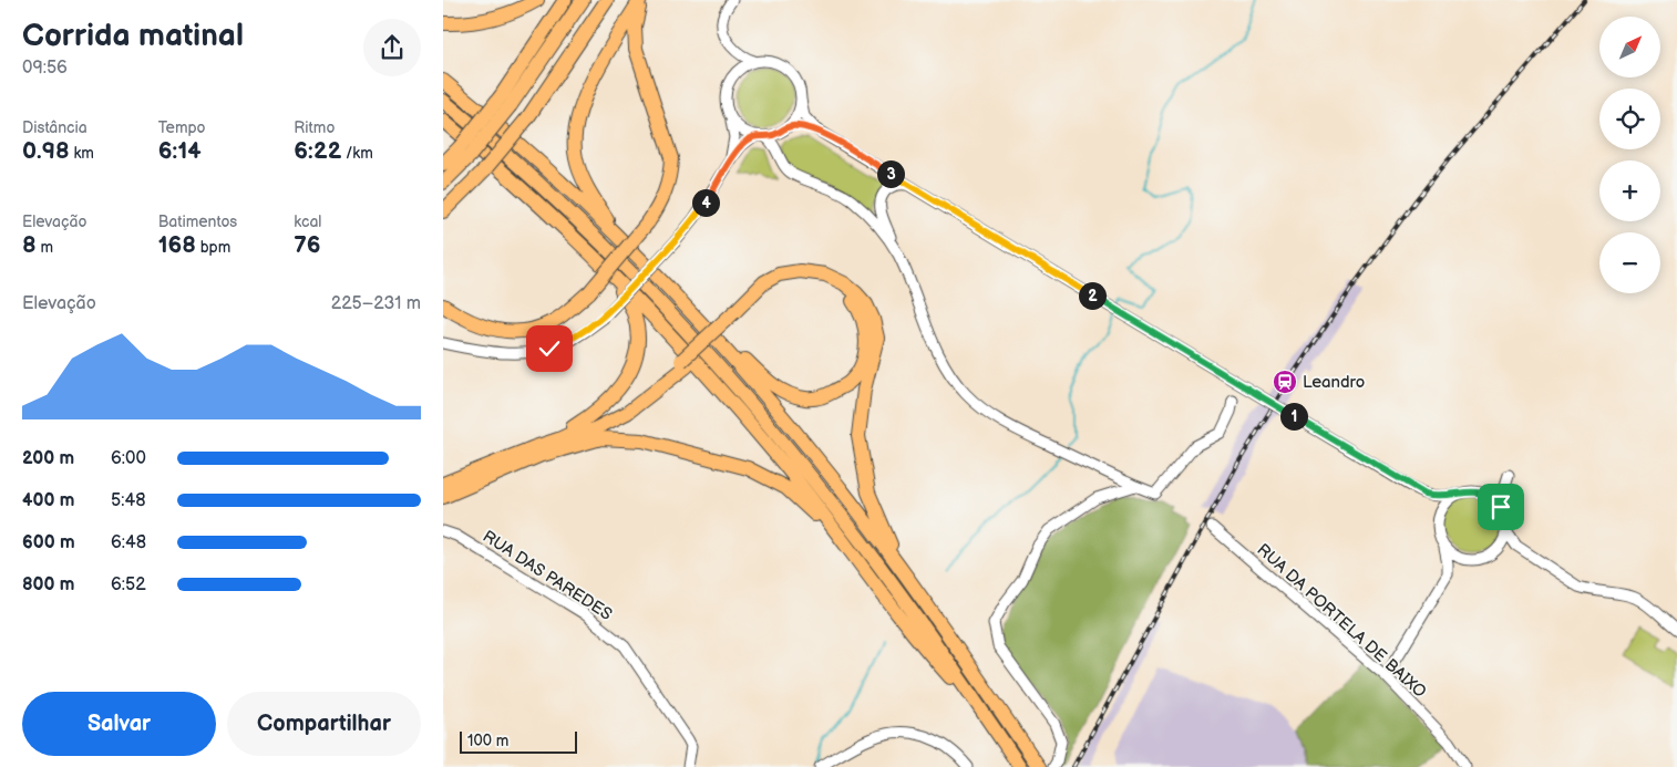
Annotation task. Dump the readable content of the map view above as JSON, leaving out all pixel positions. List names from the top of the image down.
{
  "streets": {
    "street": ["RUA DAS PAREDES", "RUA DA PORTELA DE BAIXO"]
  },
  "places": {
    "station": ["Leandro"]
  },
  "scale_bar": "100 m",
  "north": "top right",
  "page": {
    "heading": ["Corrida matinal", "09:56"],
    "map_buttons": ["+", "−"],
    "stats": [
      ["Distância", "0.98 km"],
      ["Tempo", "6:14"],
      ["Ritmo", "6:22 /km"],
      ["Elevação", "8 m"],
      ["Batimentos", "168 bpm"],
      ["kcal", "76"]
    ],
    "pins": [
      "3",
      "4",
      "2",
      "1"
    ],
    "chart": ["Elevação", "225–231 m"],
    "list": [
      {
        "name": "200 m",
        "note": "6:00"
      },
      {
        "name": "400 m",
        "note": "5:48"
      },
      {
        "name": "600 m",
        "note": "6:48"
      },
      {
        "name": "800 m",
        "note": "6:52"
      }
    ],
    "buttons": ["Salvar", "Compartilhar"],
    "scale": "100 m"
  }
}
